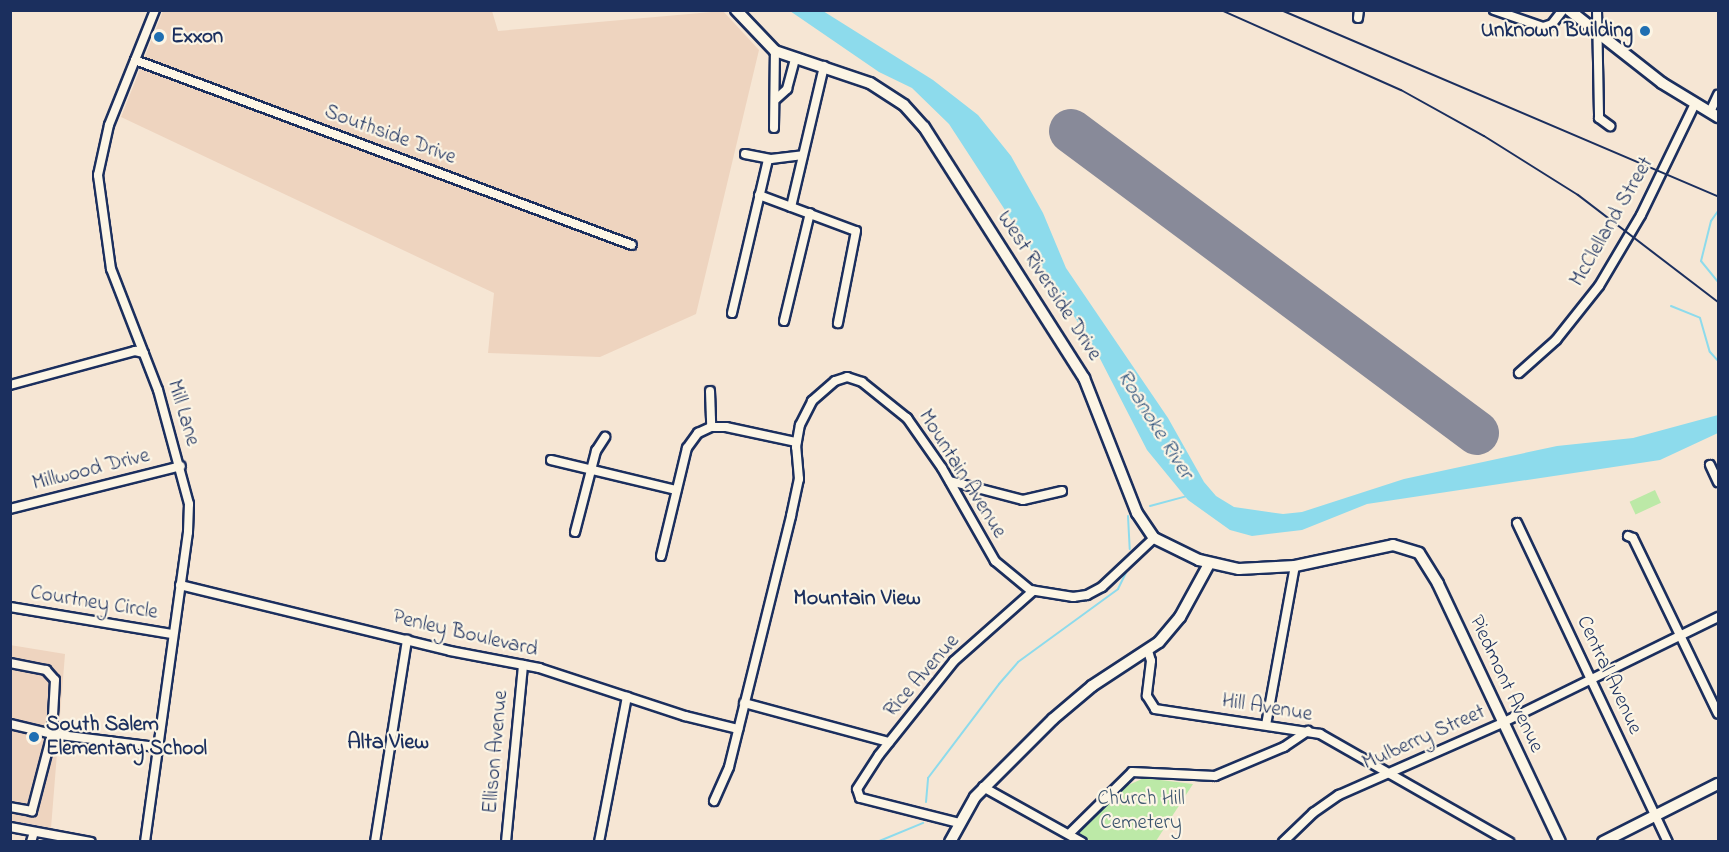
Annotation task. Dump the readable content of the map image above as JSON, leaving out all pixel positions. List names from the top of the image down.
{
  "streets": {
    "street": [
      "Southside Drive",
      "McClelland Street",
      "West Riverside Drive",
      "Mill Lane",
      "Millwood Drive",
      "Mountain Avenue",
      "Courtney Circle",
      "Penley Boulevard",
      "Central Avenue",
      "Rice Avenue",
      "Piedmont Avenue",
      "Hill Avenue",
      "Mulberry Street",
      "Ellison Avenue"
    ]
  },
  "crossings": [
    ["Southside Drive", "Mill Lane"],
    ["West Riverside Drive", "Mountain Avenue"],
    ["Mill Lane", "Millwood Drive"],
    ["Mill Lane", "Courtney Circle"],
    ["Mill Lane", "Penley Boulevard"],
    ["Mountain Avenue", "Penley Boulevard"],
    ["Mountain Avenue", "Rice Avenue"],
    ["Penley Boulevard", "Ellison Avenue"],
    ["Central Avenue", "Mulberry Street"],
    ["Piedmont Avenue", "Mulberry Street"],
    ["Hill Avenue", "Mulberry Street"]
  ],
  "districts": ["Mountain View", "Alta View"],
  "water": ["Roanoke River"],
  "parks": ["Church Hill Cemetery"],
  "places": ["Unknown Building", "Exxon", "South Salem Elementary School"]
}
